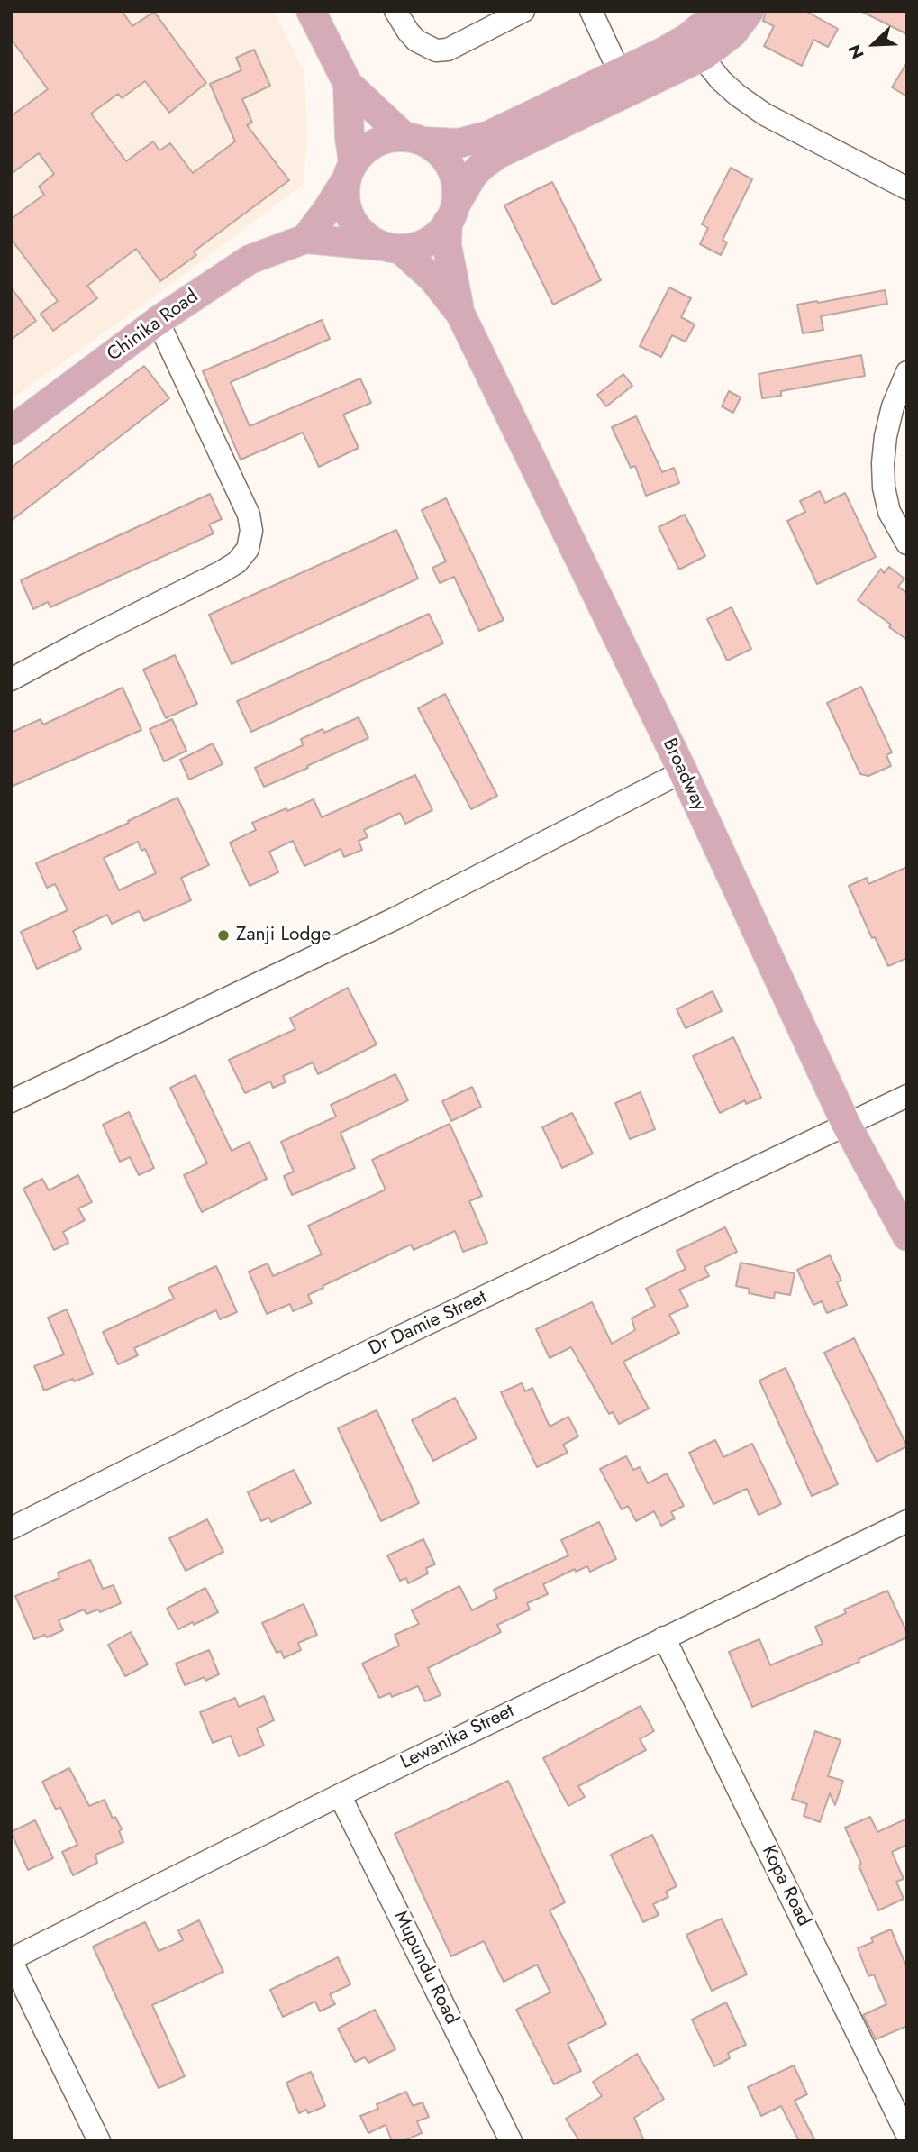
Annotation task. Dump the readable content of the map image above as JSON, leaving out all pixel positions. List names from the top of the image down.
{
  "streets": {
    "main road": ["Chinika Road", "Broadway"],
    "street": [
      "Dr Damie Street",
      "Lewanika Street",
      "Kopa Road",
      "Mupundu Road"
    ]
  },
  "crossings": [
    ["Broadway", "Dr Damie Street"],
    ["Lewanika Street", "Kopa Road"],
    ["Lewanika Street", "Mupundu Road"]
  ],
  "places": ["Zanji Lodge"],
  "north": "bottom left"
}
